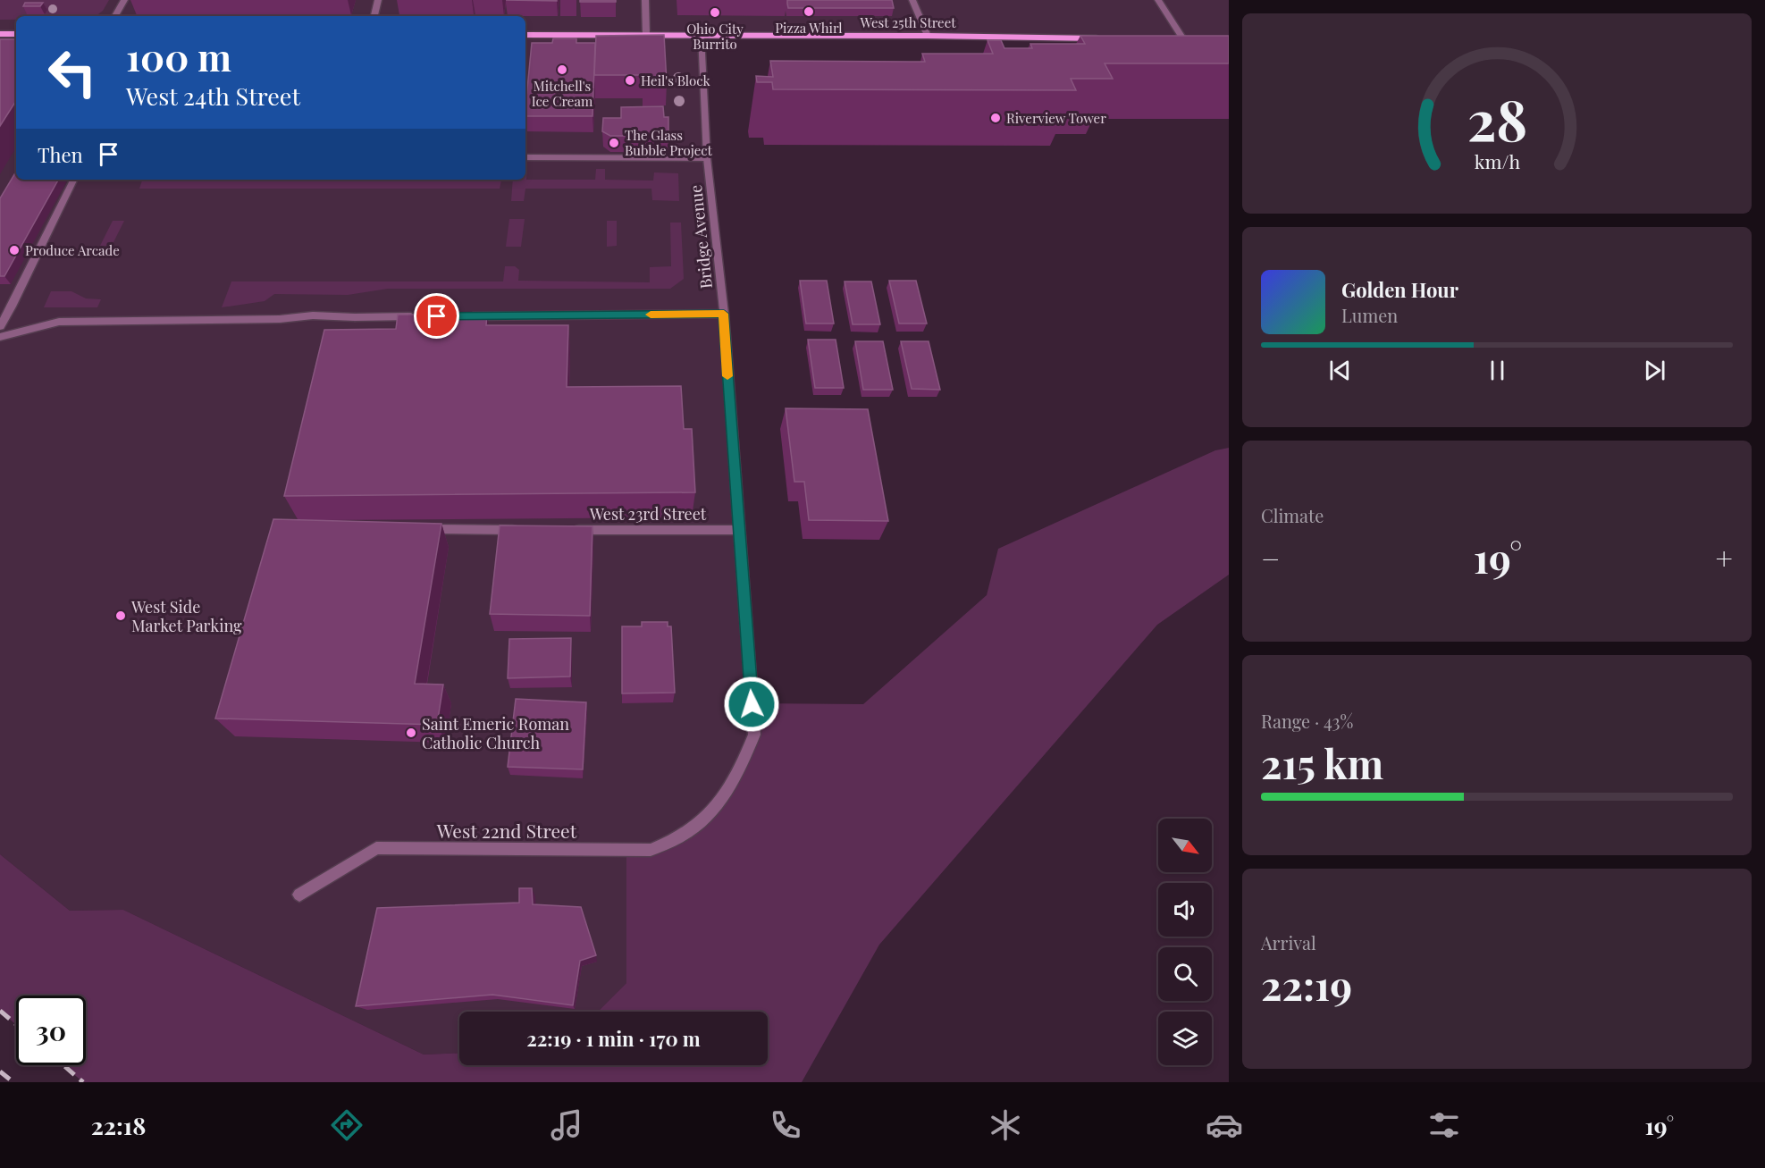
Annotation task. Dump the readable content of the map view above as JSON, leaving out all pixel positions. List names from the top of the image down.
{
  "streets": {
    "main road": ["West 25th Street"],
    "street": ["Bridge Avenue", "West 23rd Street", "West 22nd Street"]
  },
  "crossings": [
    ["West 25th Street", "Bridge Avenue"],
    ["Bridge Avenue", "West 23rd Street"],
    ["Bridge Avenue", "West 22nd Street"]
  ],
  "places": [
    "Pizza Whirl",
    "Ohio City Burrito",
    "Mitchell's Ice Cream",
    "Heil's Block",
    "Riverview Tower",
    "The Glass Bubble Project",
    "Produce Arcade",
    "West Side Market Parking",
    "Saint Emeric Roman Catholic Church"
  ],
  "north": "bottom right",
  "page": {
    "turn": ["100 m", "West 24th Street"],
    "then": "Then",
    "song": ["Golden Hour", "Lumen"],
    "tile": [
      "Climate",
      ["Range · 43%", "215 km"],
      ["Arrival", "22:19"]
    ],
    "heat": ["−", "19°", "+"],
    "limit": "30",
    "trip": "22:19 · 1 min · 170 m",
    "tabs": ["22:18", "19°"],
    "gauge": ["28", "km/h"]
  }
}
